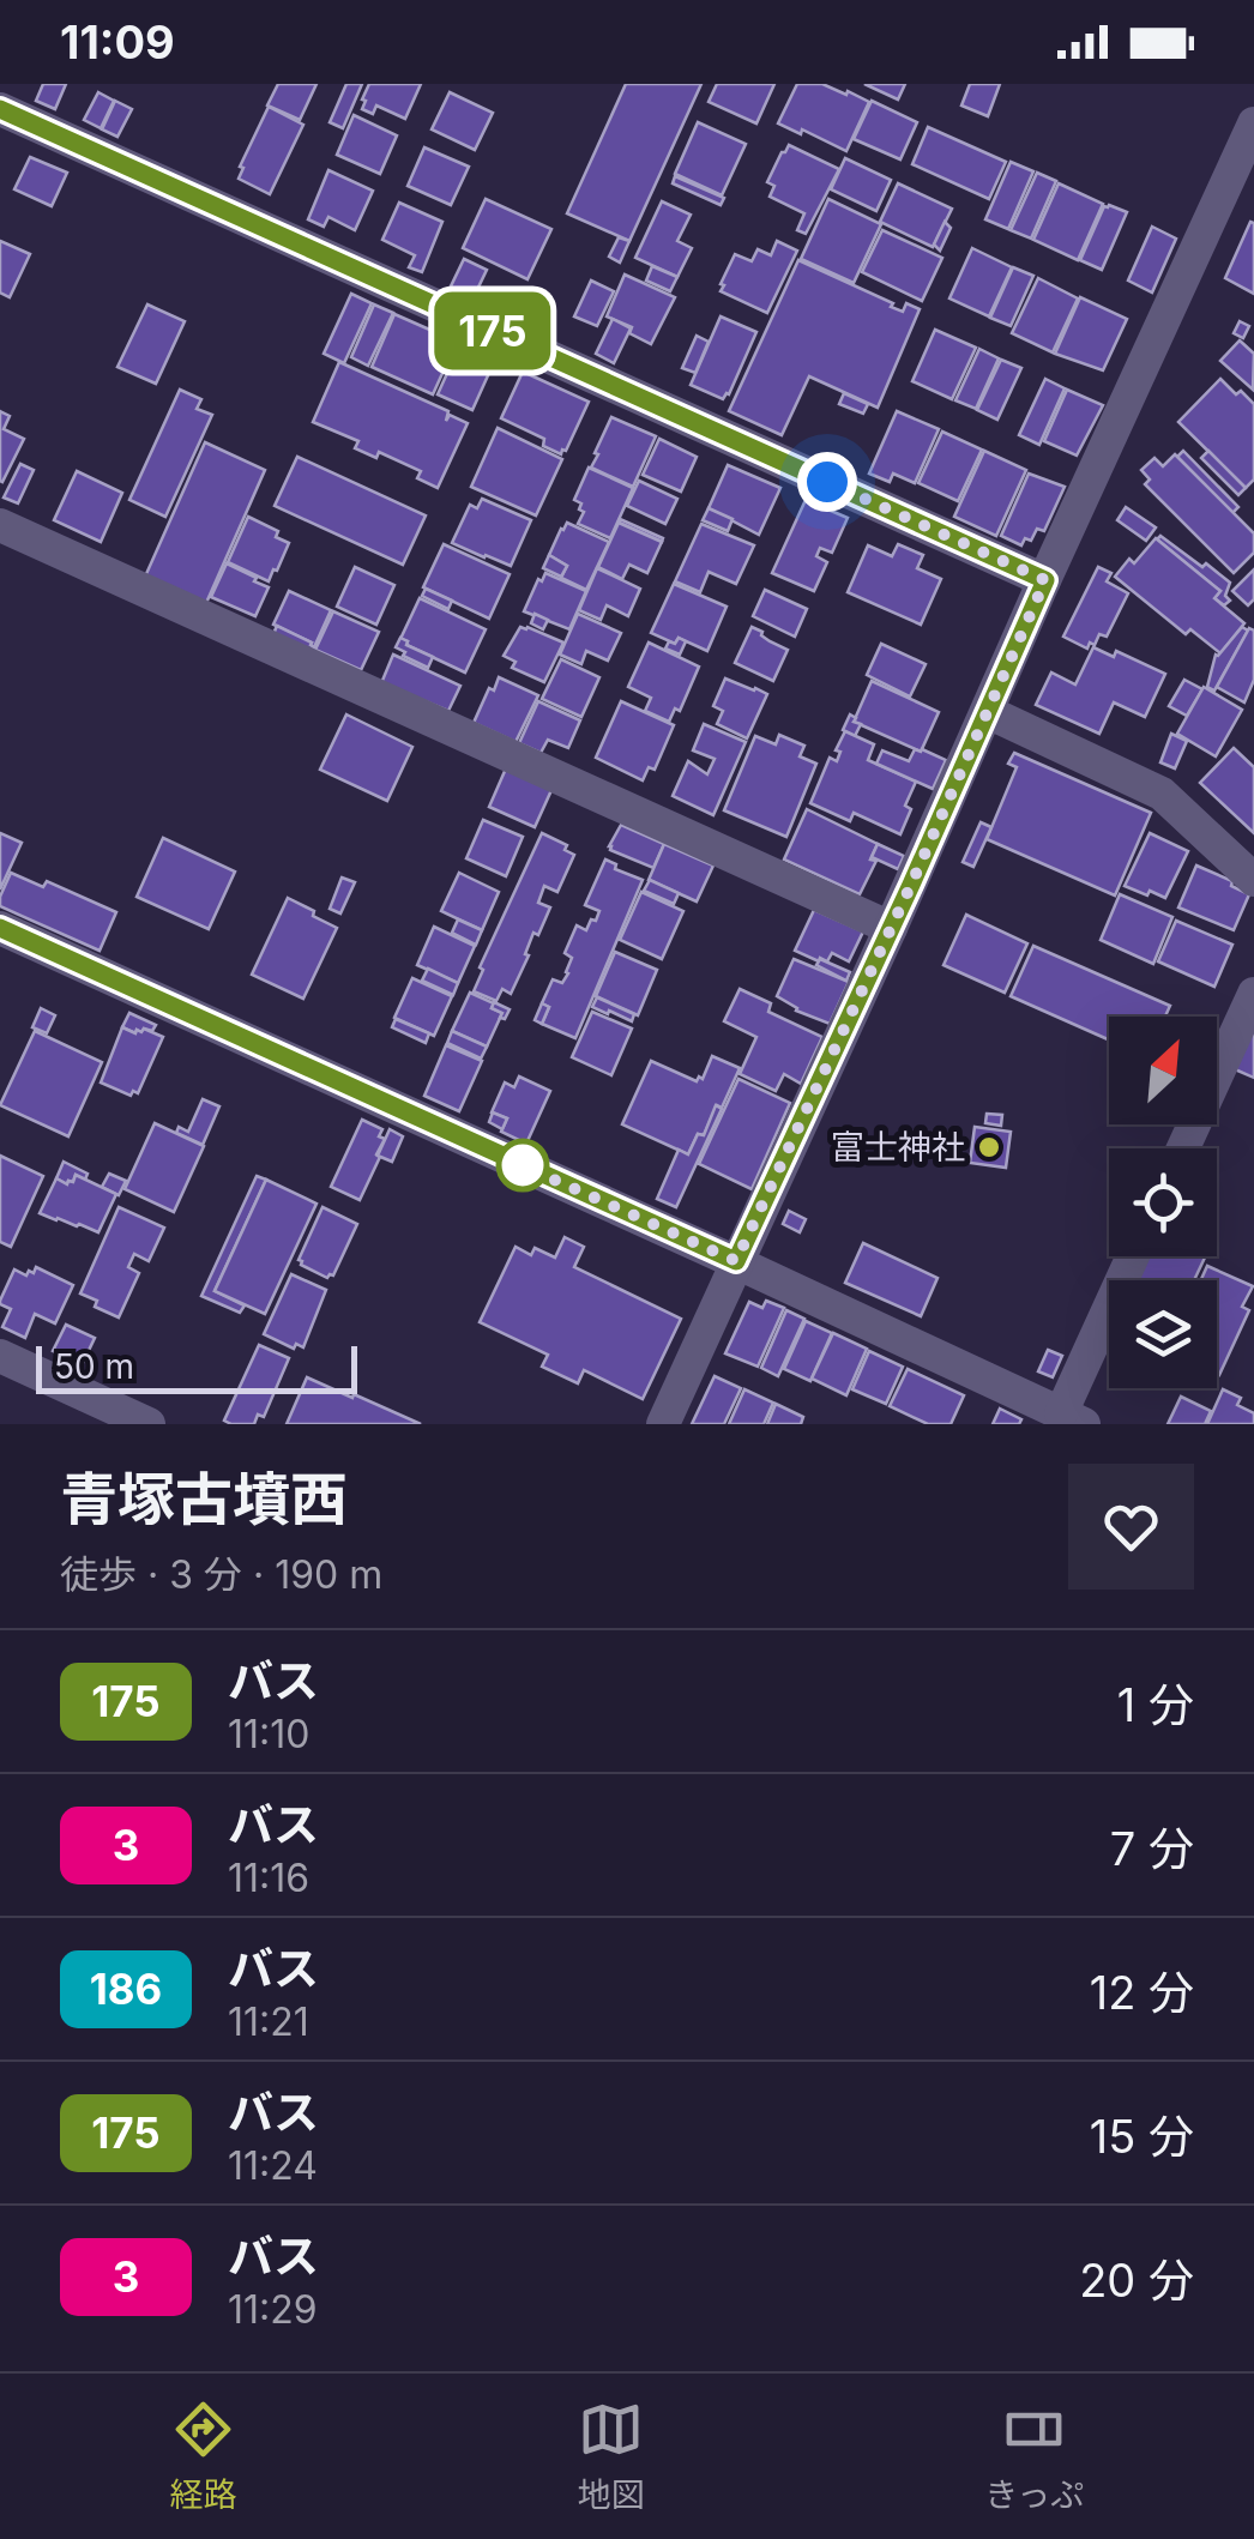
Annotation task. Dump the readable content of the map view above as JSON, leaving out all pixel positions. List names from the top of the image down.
{
  "places": ["富士神社"],
  "lines": ["bus line 175"],
  "scale_bar": "50 m",
  "north": "top right",
  "page": {
    "status": "11:09",
    "on_map": "175",
    "scale": "50 m",
    "heading": ["青塚古墳西", "徒歩 · 3 分 · 190 m"],
    "list": [
      {
        "mark": "175",
        "name": "バス",
        "note": "11:10",
        "value": "1 分"
      },
      {
        "mark": "3",
        "name": "バス",
        "note": "11:16",
        "value": "7 分"
      },
      {
        "mark": "186",
        "name": "バス",
        "note": "11:21",
        "value": "12 分"
      },
      {
        "mark": "175",
        "name": "バス",
        "note": "11:24",
        "value": "15 分"
      },
      {
        "mark": "3",
        "name": "バス",
        "note": "11:29",
        "value": "20 分"
      }
    ],
    "tabs": ["経路", "地図", "きっぷ"]
  }
}
